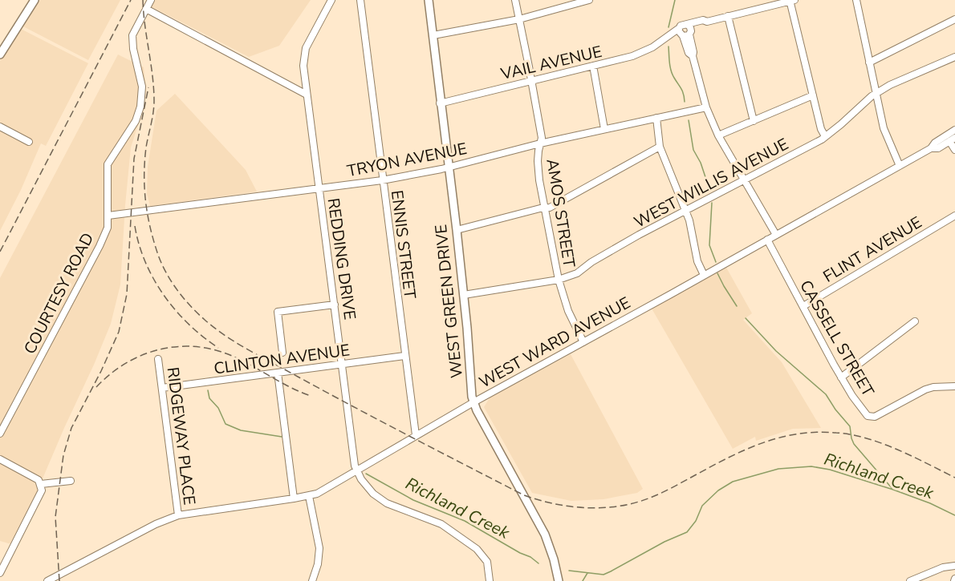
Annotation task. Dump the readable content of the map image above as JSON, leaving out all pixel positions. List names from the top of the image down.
{
  "streets": {
    "main road": ["WEST GREEN DRIVE"],
    "street": [
      "VAIL AVENUE",
      "TRYON AVENUE",
      "WEST WILLIS AVENUE",
      "AMOS STREET",
      "ENNIS STREET",
      "FLINT AVENUE",
      "REDDING DRIVE",
      "COURTESY ROAD",
      "CASSELL STREET",
      "WEST WARD AVENUE",
      "CLINTON AVENUE",
      "RIDGEWAY PLACE"
    ]
  },
  "crossings": [
    ["VAIL AVENUE", "AMOS STREET"],
    ["VAIL AVENUE", "WEST GREEN DRIVE"],
    ["TRYON AVENUE", "AMOS STREET"],
    ["TRYON AVENUE", "ENNIS STREET"],
    ["TRYON AVENUE", "REDDING DRIVE"],
    ["TRYON AVENUE", "COURTESY ROAD"],
    ["TRYON AVENUE", "WEST GREEN DRIVE"],
    ["WEST WILLIS AVENUE", "AMOS STREET"],
    ["WEST WILLIS AVENUE", "WEST GREEN DRIVE"],
    ["AMOS STREET", "WEST WARD AVENUE"],
    ["ENNIS STREET", "WEST WARD AVENUE"],
    ["ENNIS STREET", "CLINTON AVENUE"],
    ["FLINT AVENUE", "CASSELL STREET"],
    ["REDDING DRIVE", "WEST WARD AVENUE"],
    ["REDDING DRIVE", "CLINTON AVENUE"],
    ["WEST GREEN DRIVE", "WEST WARD AVENUE"],
    ["CASSELL STREET", "WEST WARD AVENUE"],
    ["WEST WARD AVENUE", "RIDGEWAY PLACE"],
    ["CLINTON AVENUE", "RIDGEWAY PLACE"]
  ],
  "water": ["Richland Creek"]
}
